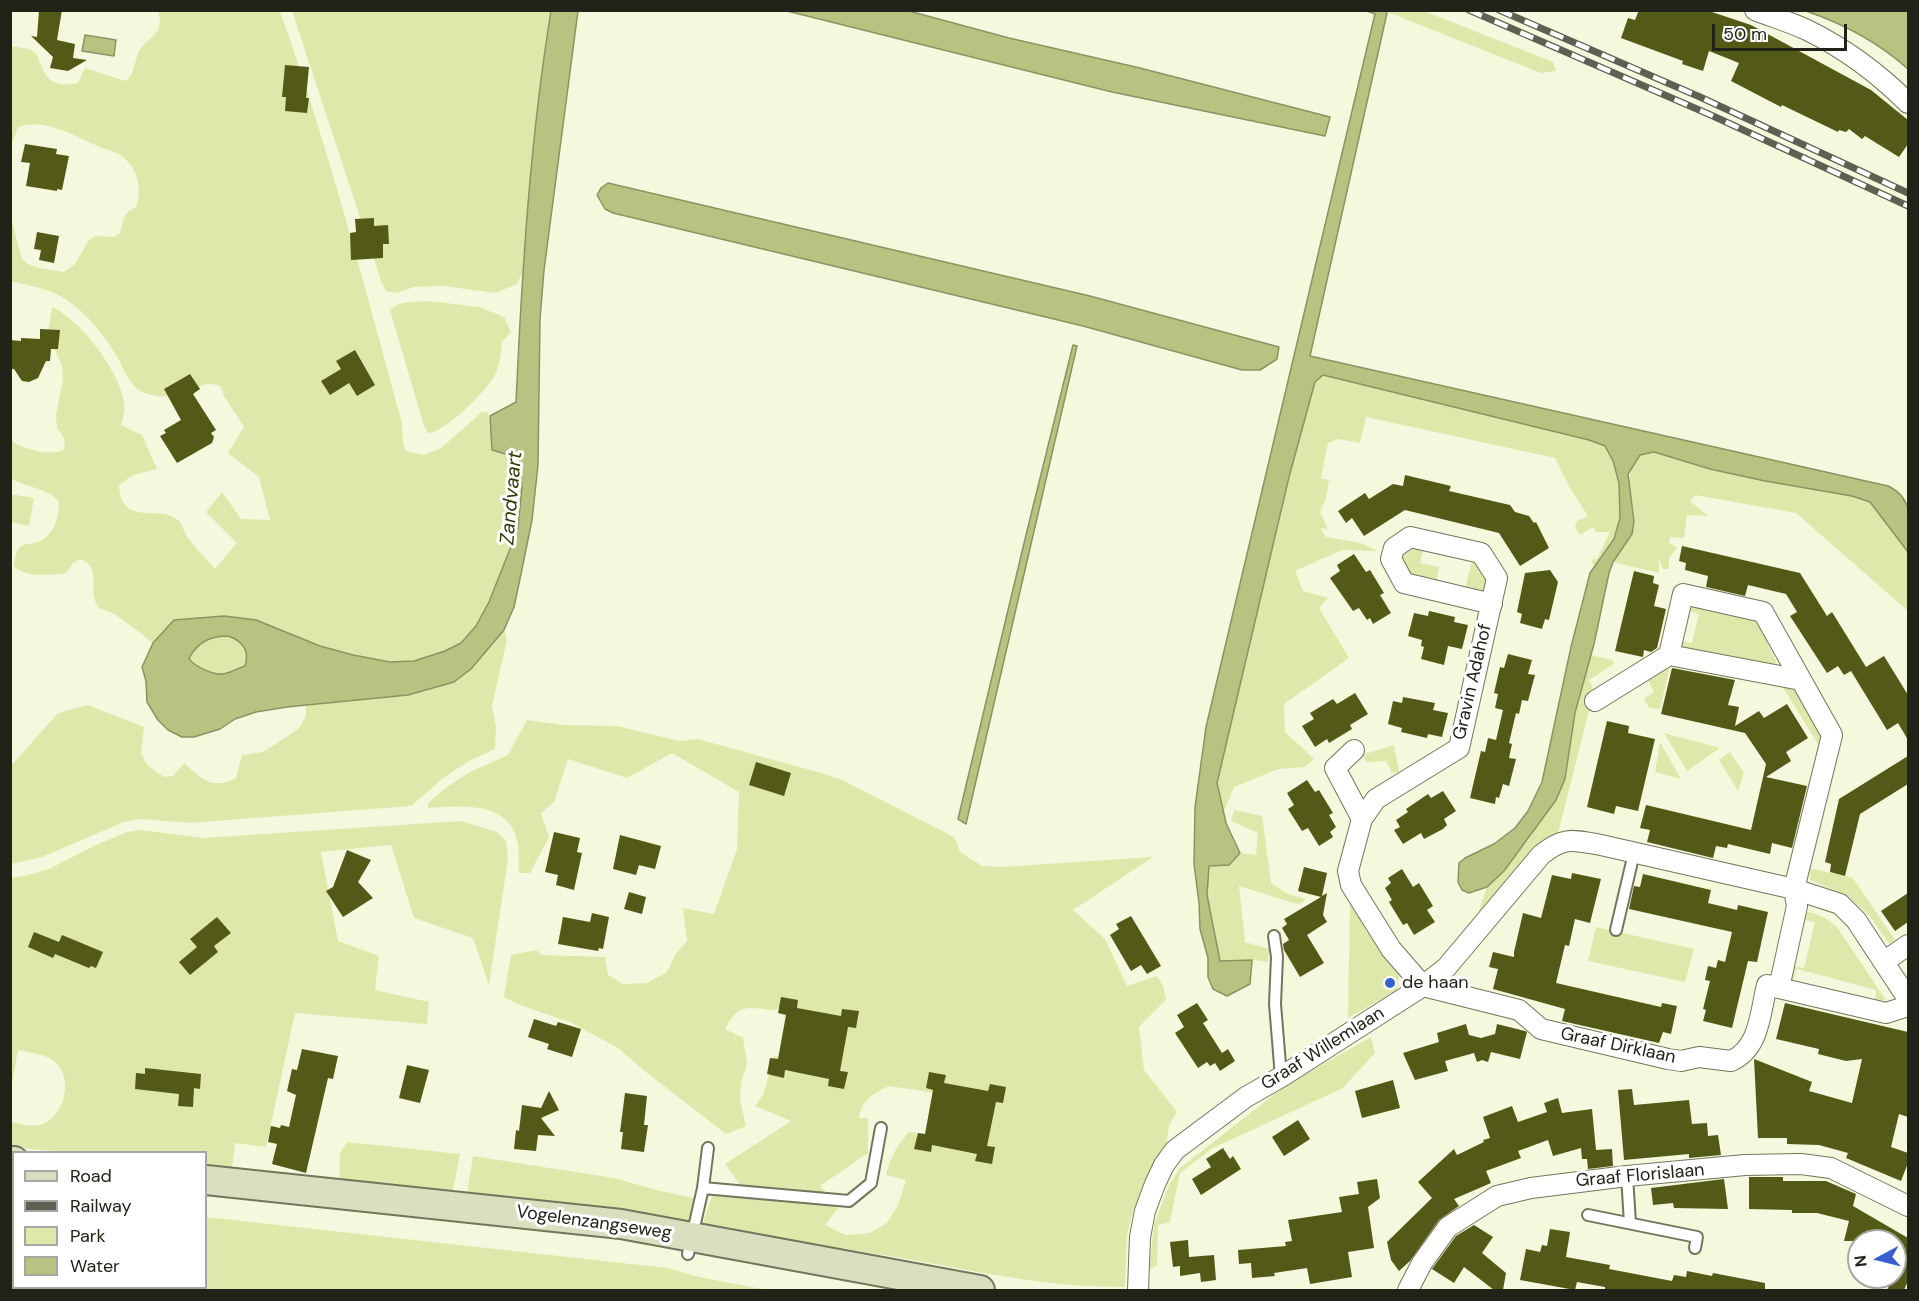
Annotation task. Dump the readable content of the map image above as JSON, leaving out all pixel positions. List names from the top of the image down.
{
  "streets": {
    "main road": ["Vogelenzangseweg"],
    "street": [
      "Gravin Adahof",
      "Graaf Dirklaan",
      "Graaf Willemlaan",
      "Graaf Florislaan"
    ]
  },
  "crossings": [
    ["Gravin Adahof", "Graaf Dirklaan"],
    ["Gravin Adahof", "Graaf Willemlaan"],
    ["Graaf Dirklaan", "Graaf Willemlaan"]
  ],
  "water": ["Zandvaart"],
  "places": ["de haan"],
  "legend": [
    "Road",
    "Railway",
    "Park",
    "Water"
  ],
  "scale_bar": "50 m",
  "north": "left"
}
